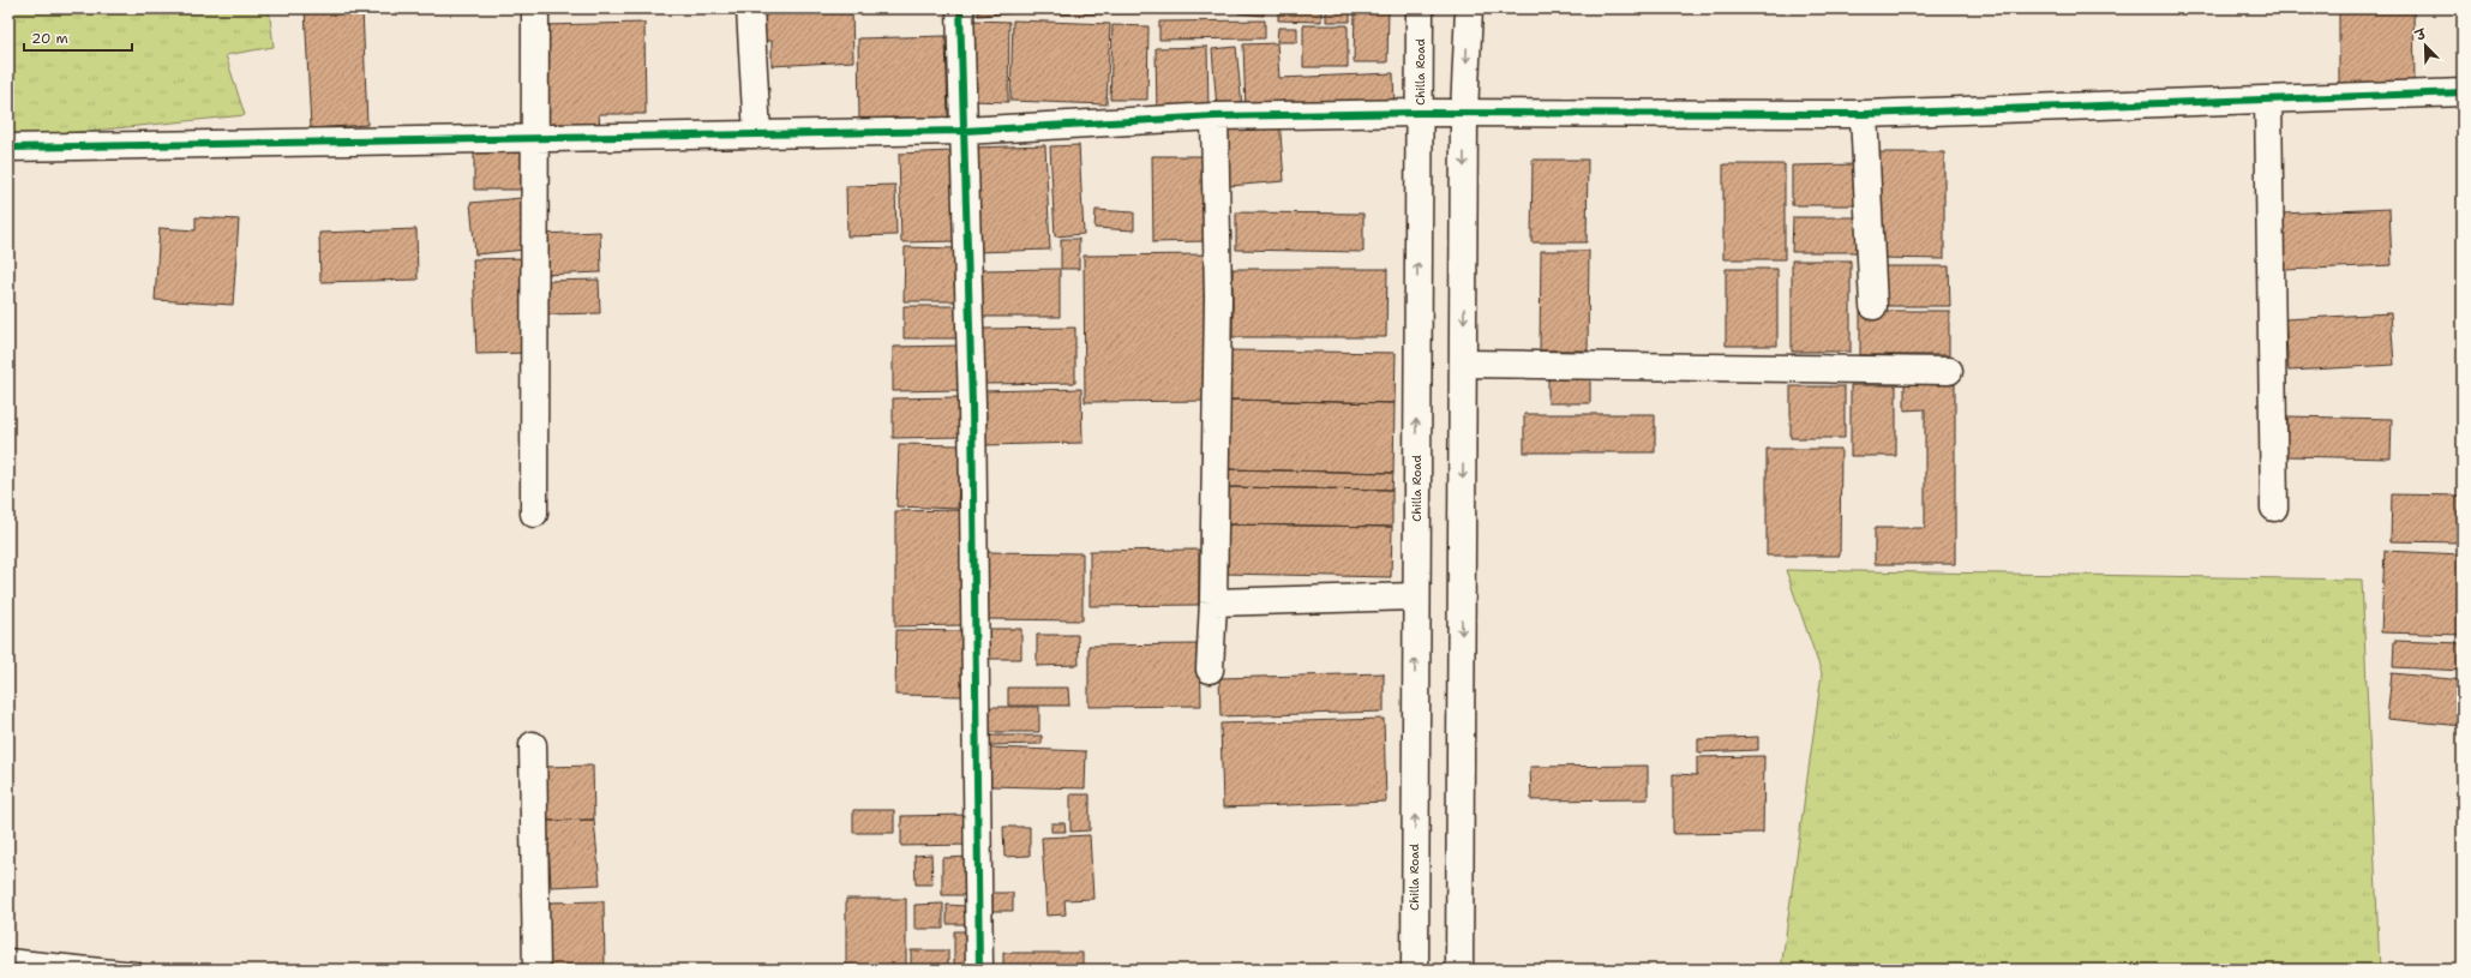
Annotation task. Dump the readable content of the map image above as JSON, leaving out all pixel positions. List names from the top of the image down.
{
  "streets": {
    "street": ["Chilla Road"]
  },
  "scale_bar": "20 m",
  "north": "top left"
}
